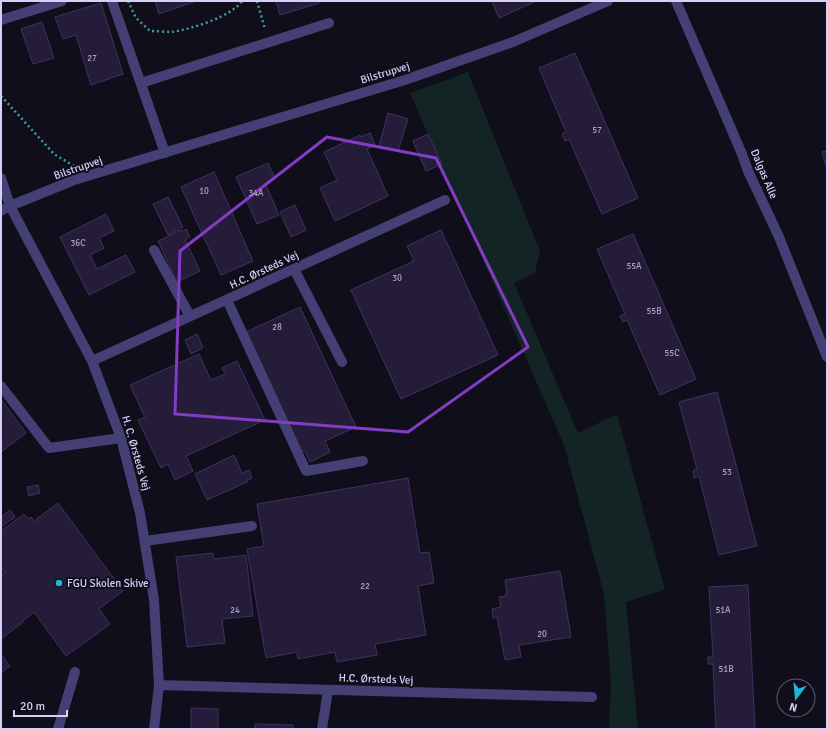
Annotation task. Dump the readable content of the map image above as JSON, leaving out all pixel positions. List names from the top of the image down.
{
  "streets": {
    "street": [
      "Bilstrupvej",
      "Dalgas Alle",
      "H.C. Ørsteds Vej",
      "H. C. Ørsteds Vej"
    ]
  },
  "crossings": [
    ["Bilstrupvej", "H. C. Ørsteds Vej"],
    ["H.C. Ørsteds Vej", "H. C. Ørsteds Vej"]
  ],
  "places": ["FGU Skolen Skive"],
  "house_numbers": [
    "27",
    "57",
    "10",
    "34A",
    "36C",
    "55A",
    "30",
    "55B",
    "28",
    "55C",
    "53",
    "22",
    "24",
    "51A",
    "20",
    "51B"
  ],
  "scale_bar": "20 m",
  "north": "bottom"
}
